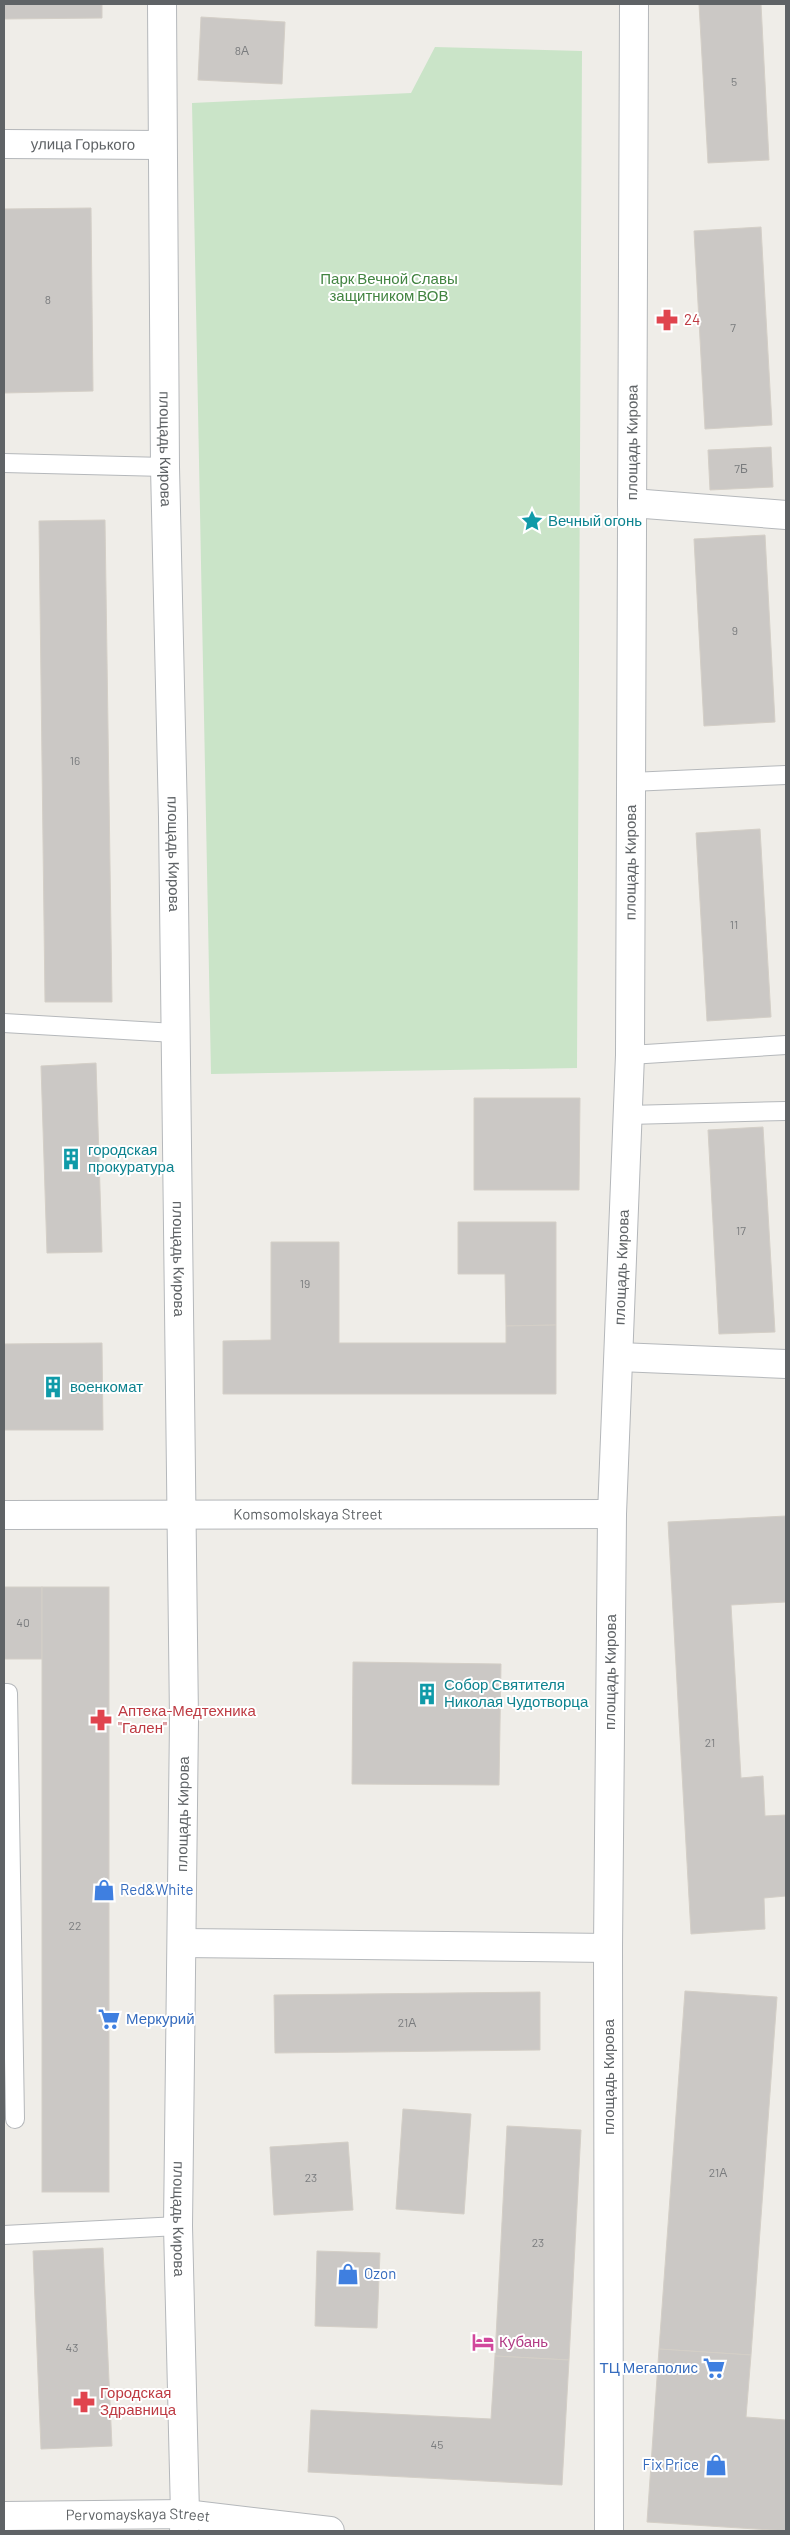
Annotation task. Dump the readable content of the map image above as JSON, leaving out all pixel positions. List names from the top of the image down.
{
  "streets": {
    "street": [
      "улица Горького",
      "площадь Кирова",
      "Komsomolskaya Street",
      "Pervomayskaya Street"
    ]
  },
  "crossings": [
    ["улица Горького", "площадь Кирова"],
    ["площадь Кирова", "Komsomolskaya Street"],
    ["площадь Кирова", "Pervomayskaya Street"]
  ],
  "parks": ["Парк Вечной Славы защитником ВОВ"],
  "places": {
    "pharmacy": ["24", "Аптека-Медтехника \"Гален\"", "Городская Здравница"],
    "place": ["Вечный огонь"],
    "building": ["городская прокуратура", "военкомат", "Собор Святителя Николая Чудотворца"],
    "shop": ["Red&White", "Ozon", "Fix Price"],
    "supermarket": ["Меркурий", "ТЦ Мегаполис"],
    "hotel": ["Кубань"]
  },
  "house_numbers": [
    "8А",
    "5",
    "8",
    "7",
    "7Б",
    "9",
    "16",
    "11",
    "17",
    "19",
    "40",
    "21",
    "22",
    "21А",
    "21А",
    "23",
    "23",
    "43",
    "45"
  ]
}
